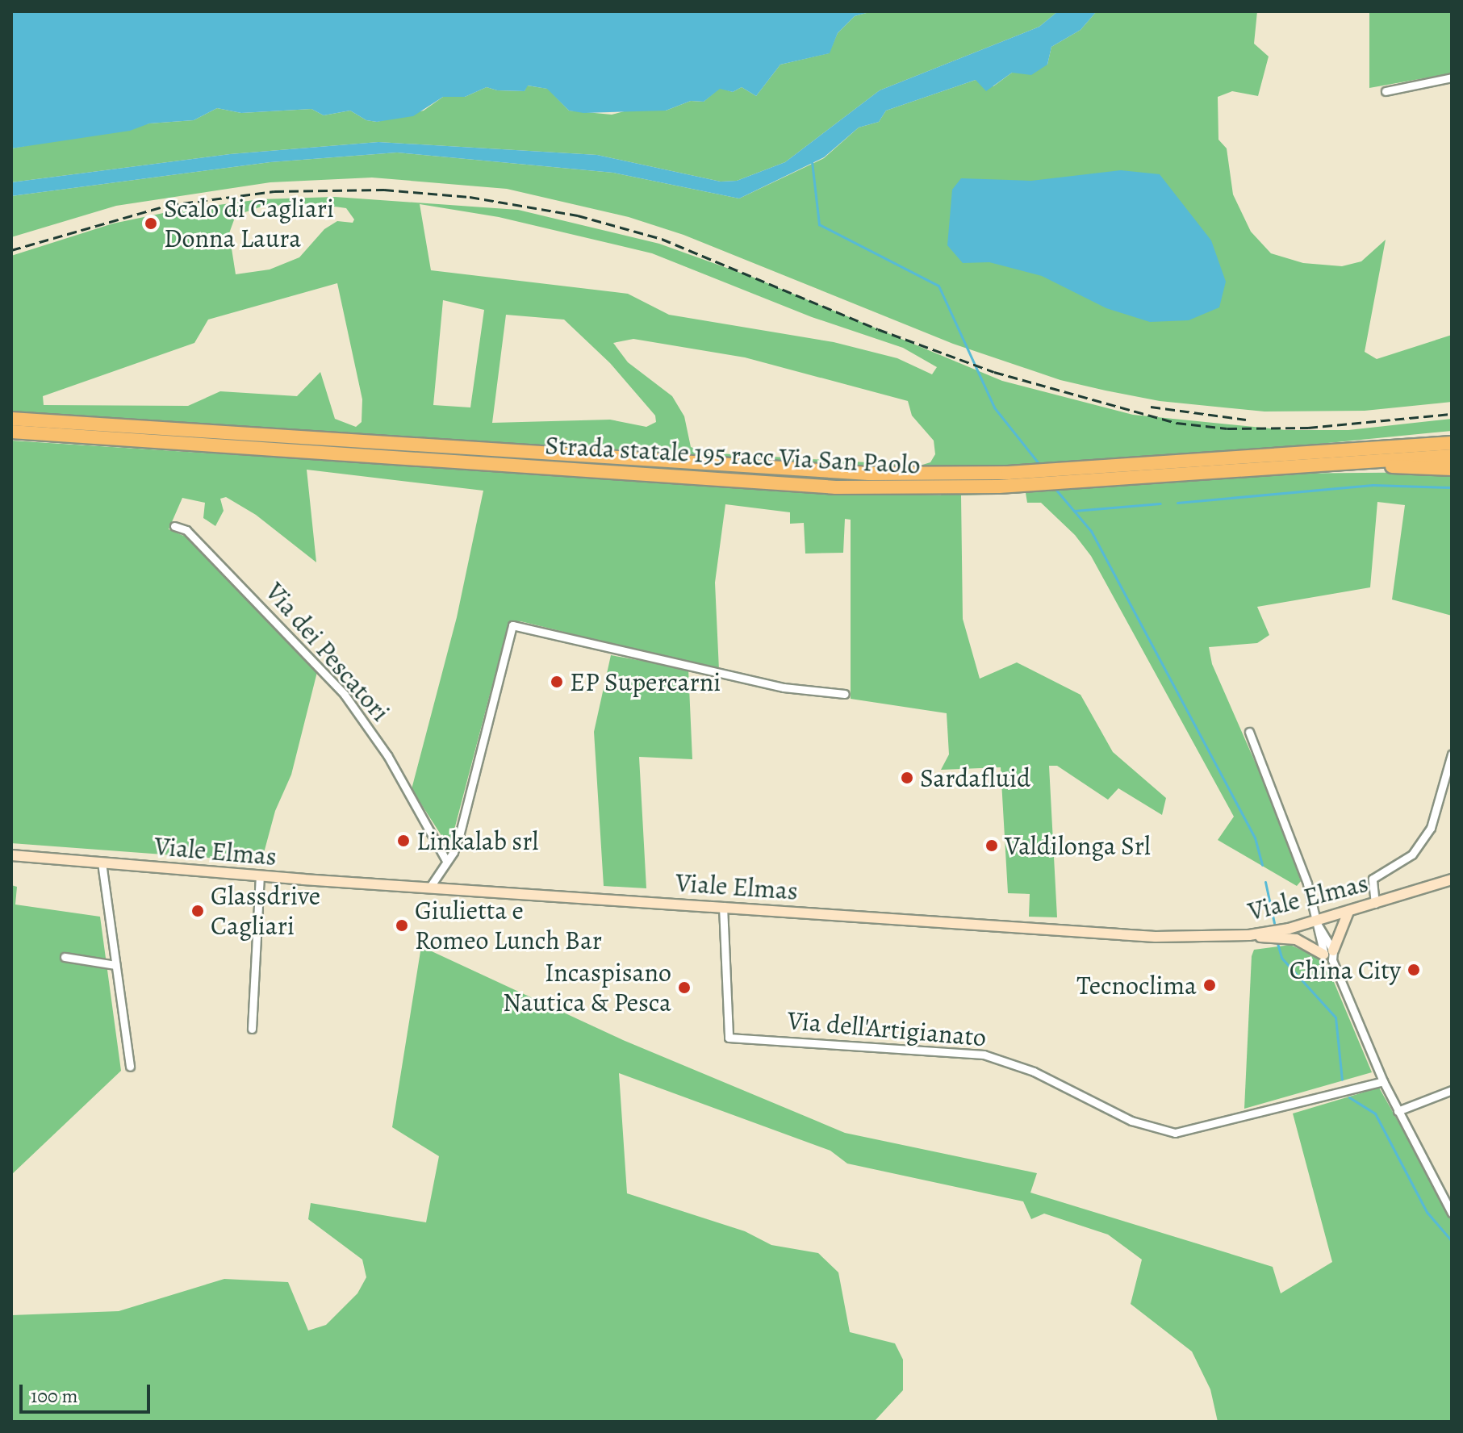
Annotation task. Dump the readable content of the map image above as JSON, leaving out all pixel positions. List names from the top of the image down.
{
  "streets": {
    "highway": ["Strada statale 195 racc Via San Paolo"],
    "main road": ["Viale Elmas"],
    "street": ["Via dei Pescatori", "Via dell'Artigianato"]
  },
  "crossings": [
    ["Viale Elmas", "Via dell'Artigianato"]
  ],
  "places": [
    "Scalo di Cagliari Donna Laura",
    "EP Supercarni",
    "Sardafluid",
    "Linkalab srl",
    "Valdilonga Srl",
    "Glassdrive Cagliari",
    "Giulietta e Romeo Lunch Bar",
    "China City",
    "Tecnoclima",
    "Incaspisano Nautica & Pesca"
  ],
  "scale_bar": "100 m"
}
